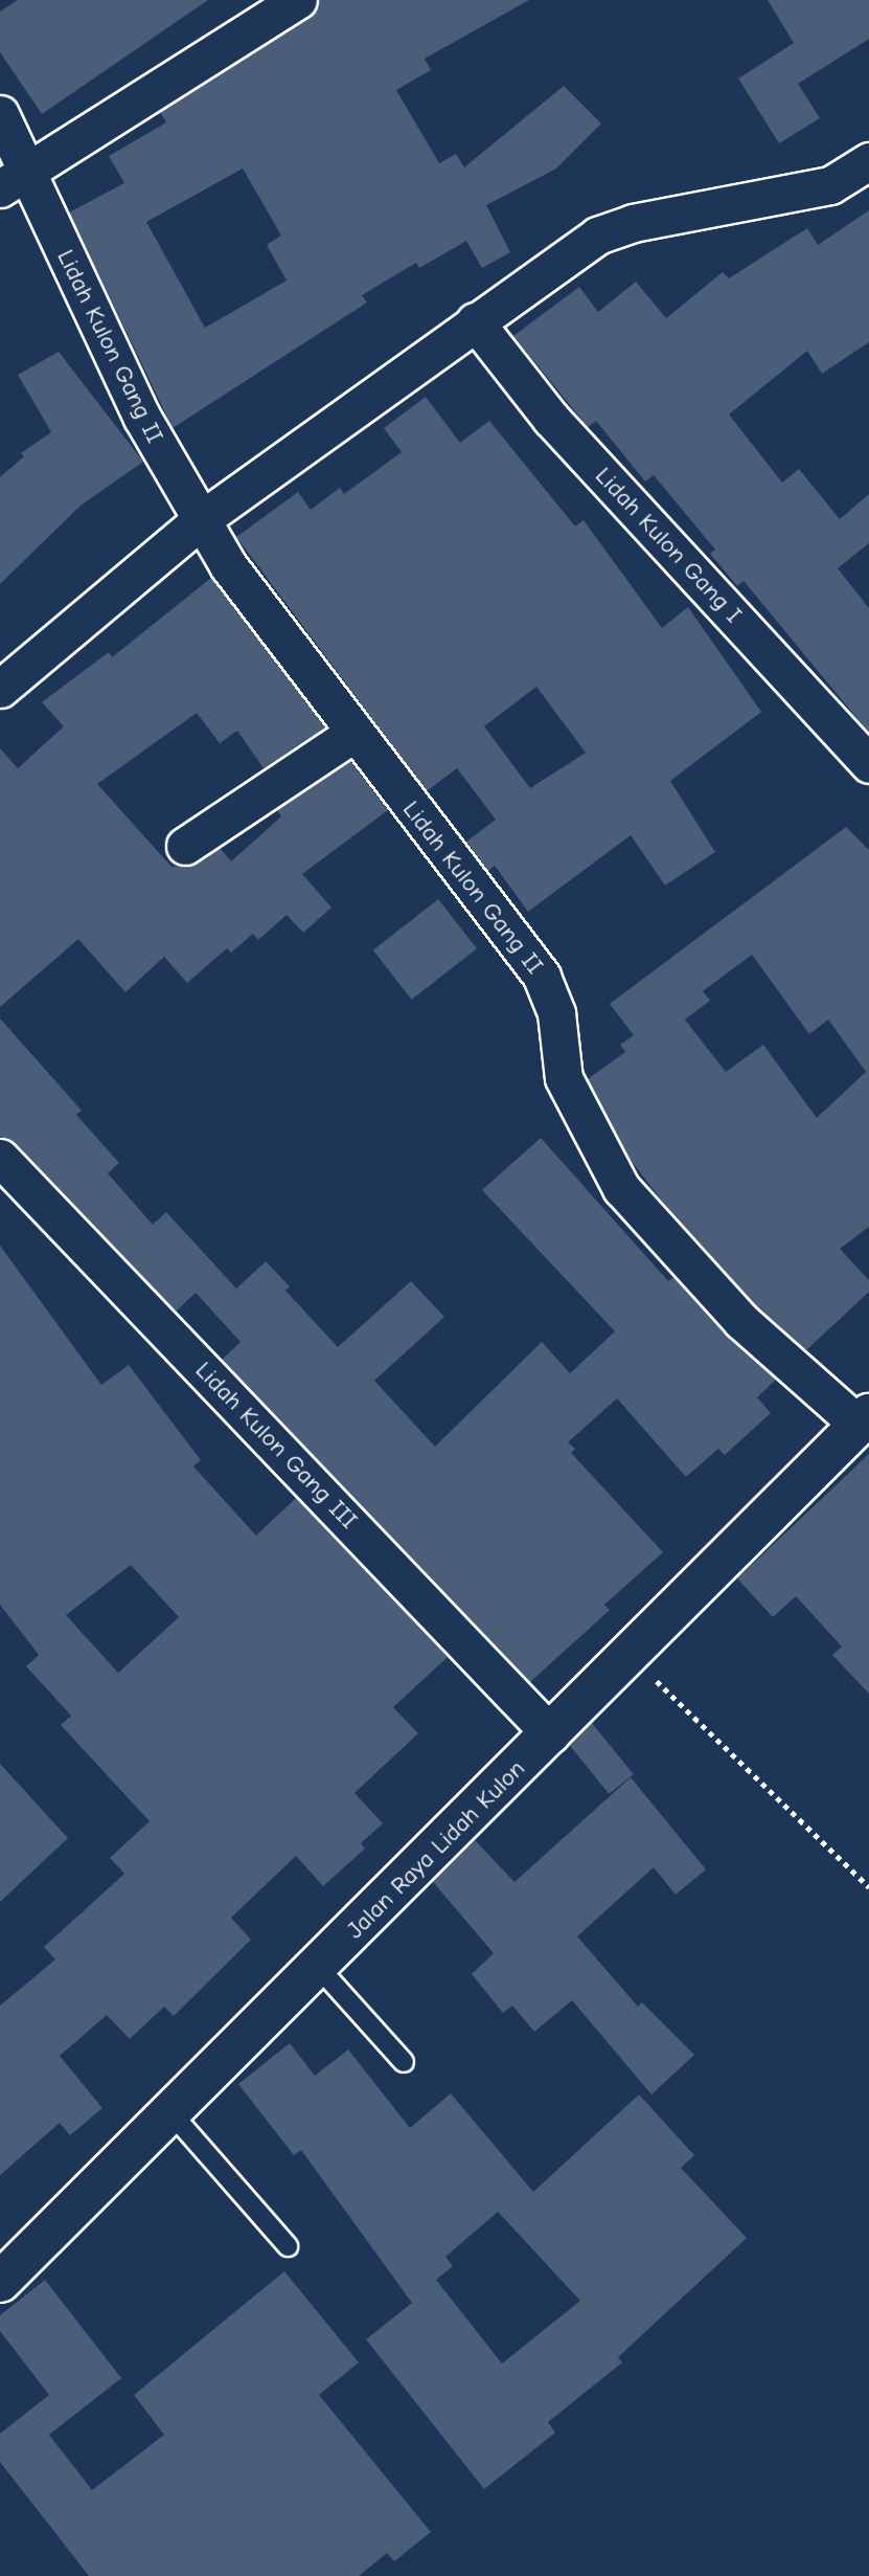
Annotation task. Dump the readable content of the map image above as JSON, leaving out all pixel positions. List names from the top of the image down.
{
  "streets": {
    "main road": ["Jalan Raya Lidah Kulon"],
    "street": ["Lidah Kulon Gang II", "Lidah Kulon Gang I", "Lidah Kulon Gang III"]
  },
  "crossings": [
    ["Lidah Kulon Gang II", "Jalan Raya Lidah Kulon"],
    ["Lidah Kulon Gang III", "Jalan Raya Lidah Kulon"]
  ]
}
